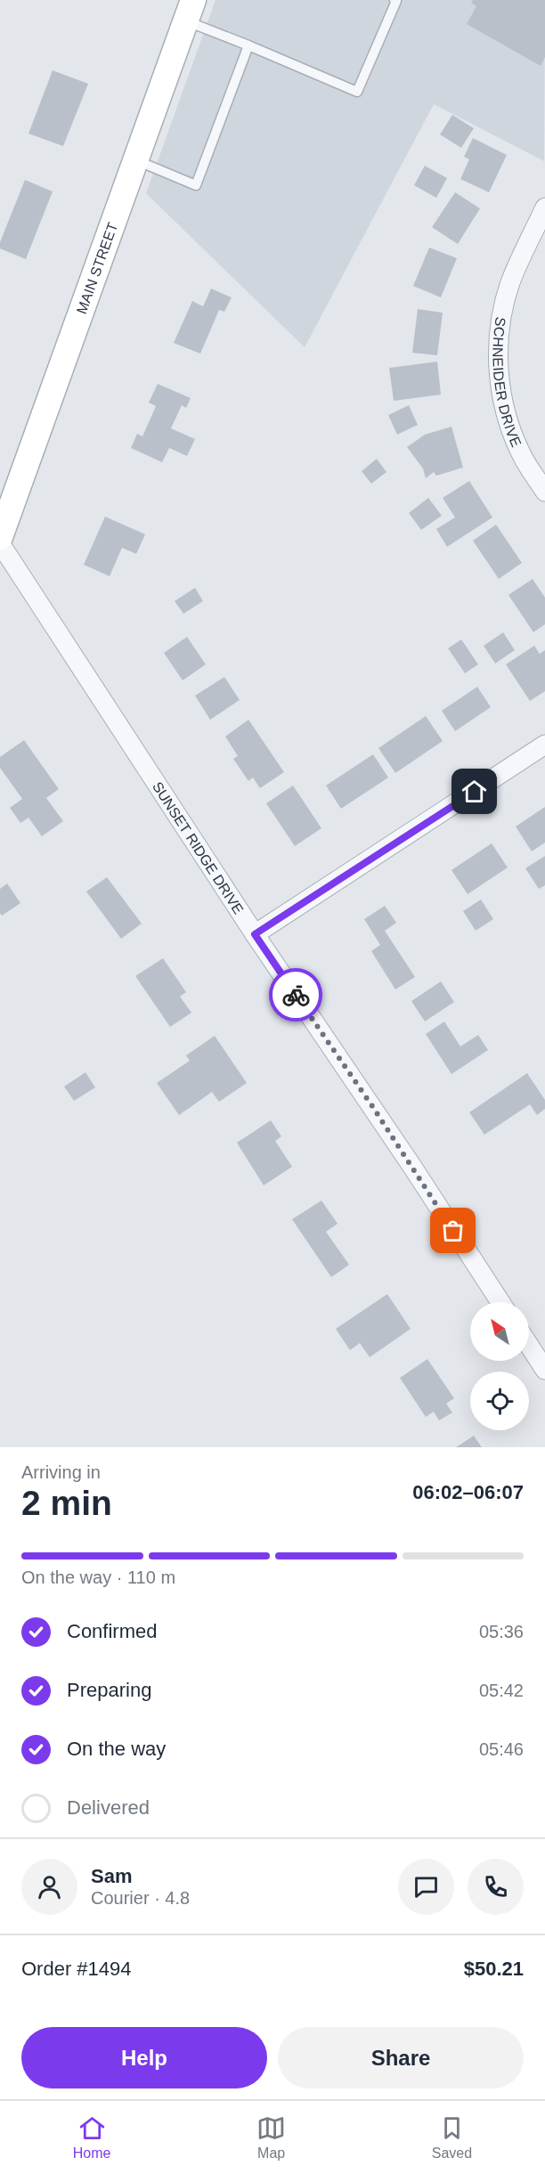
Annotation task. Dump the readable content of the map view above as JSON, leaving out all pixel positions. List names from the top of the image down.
{
  "streets": {
    "main road": ["MAIN STREET"],
    "street": ["SCHNEIDER DRIVE", "SUNSET RIDGE DRIVE"]
  },
  "north": "top left",
  "page": {
    "heading": ["2 min", "Arriving in", "06:02–06:07"],
    "panel": [
      "Sam",
      "Courier · 4.8",
      "Order #1494",
      "$50.21"
    ],
    "bar": "On the way · 110 m",
    "list": [
      ["Confirmed", "05:36"],
      ["Preparing", "05:42"],
      ["On the way", "05:46"],
      "Delivered"
    ],
    "buttons": ["Help", "Share"],
    "tabs": ["Home", "Map", "Saved"]
  }
}
